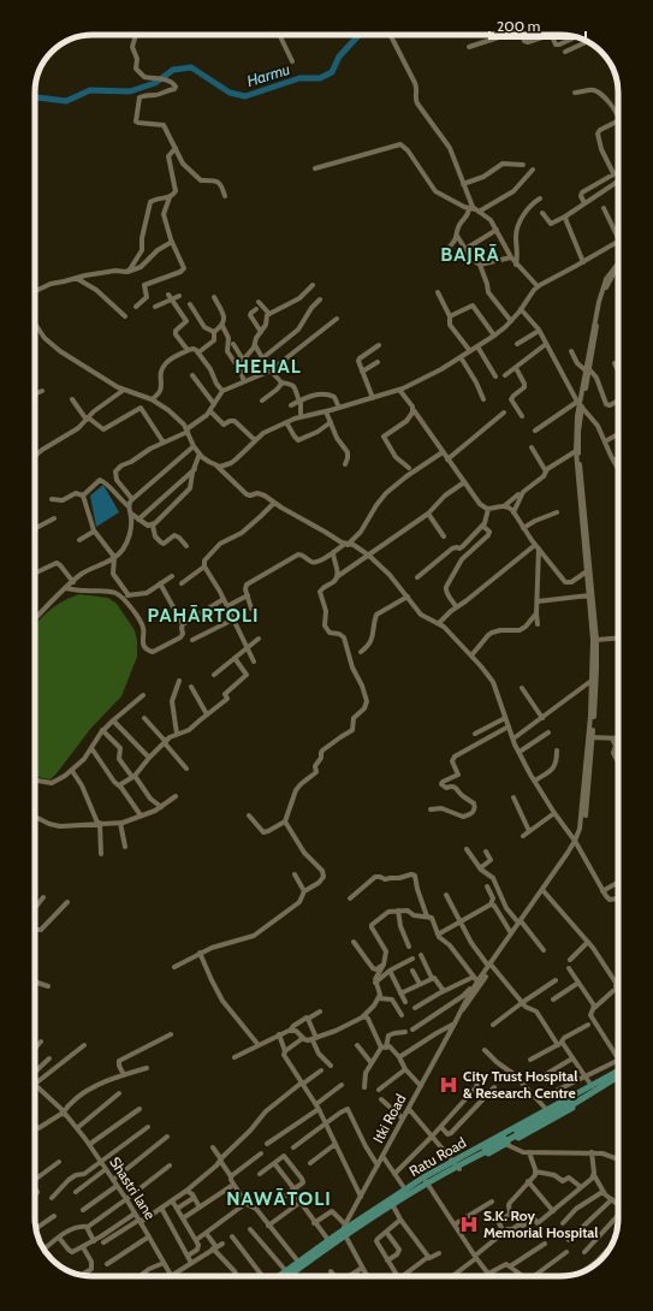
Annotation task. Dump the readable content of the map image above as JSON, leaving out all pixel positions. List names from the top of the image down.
{
  "streets": {
    "main road": ["Ratu Road"],
    "street": ["Itki Road", "Shastri lane"]
  },
  "crossings": [
    ["Itki Road", "Ratu Road"]
  ],
  "districts": [
    "BAJRĀ",
    "HEHAL",
    "PAHĀRTOLI",
    "NAWĀTOLI"
  ],
  "water": ["Harmu"],
  "places": {
    "hospital": ["City Trust Hospital & Research Centre", "S.K. Roy Memorial Hospital"]
  },
  "scale_bar": "200 m"
}
